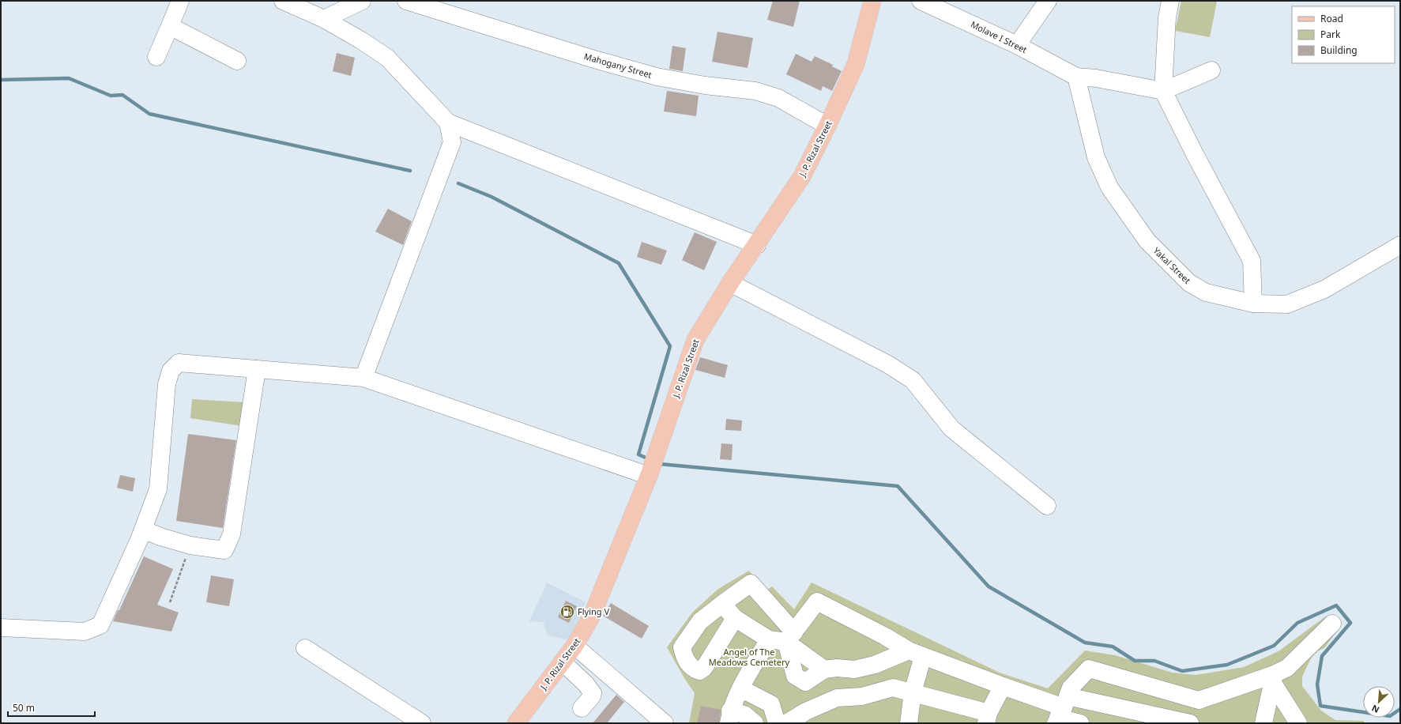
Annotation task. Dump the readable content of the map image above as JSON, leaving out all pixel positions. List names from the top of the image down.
{
  "streets": {
    "main road": ["J. P. Rizal Street"],
    "street": ["Molave I Street", "Mahogany Street", "Yakal Street"]
  },
  "crossings": [
    ["Molave I Street", "Yakal Street"],
    ["Mahogany Street", "J. P. Rizal Street"]
  ],
  "parks": ["Angel of The Meadows Cemetery"],
  "places": {
    "fuel station": ["Flying V"]
  },
  "legend": ["Road", "Park", "Building"],
  "scale_bar": "50 m",
  "north": "bottom left"
}
